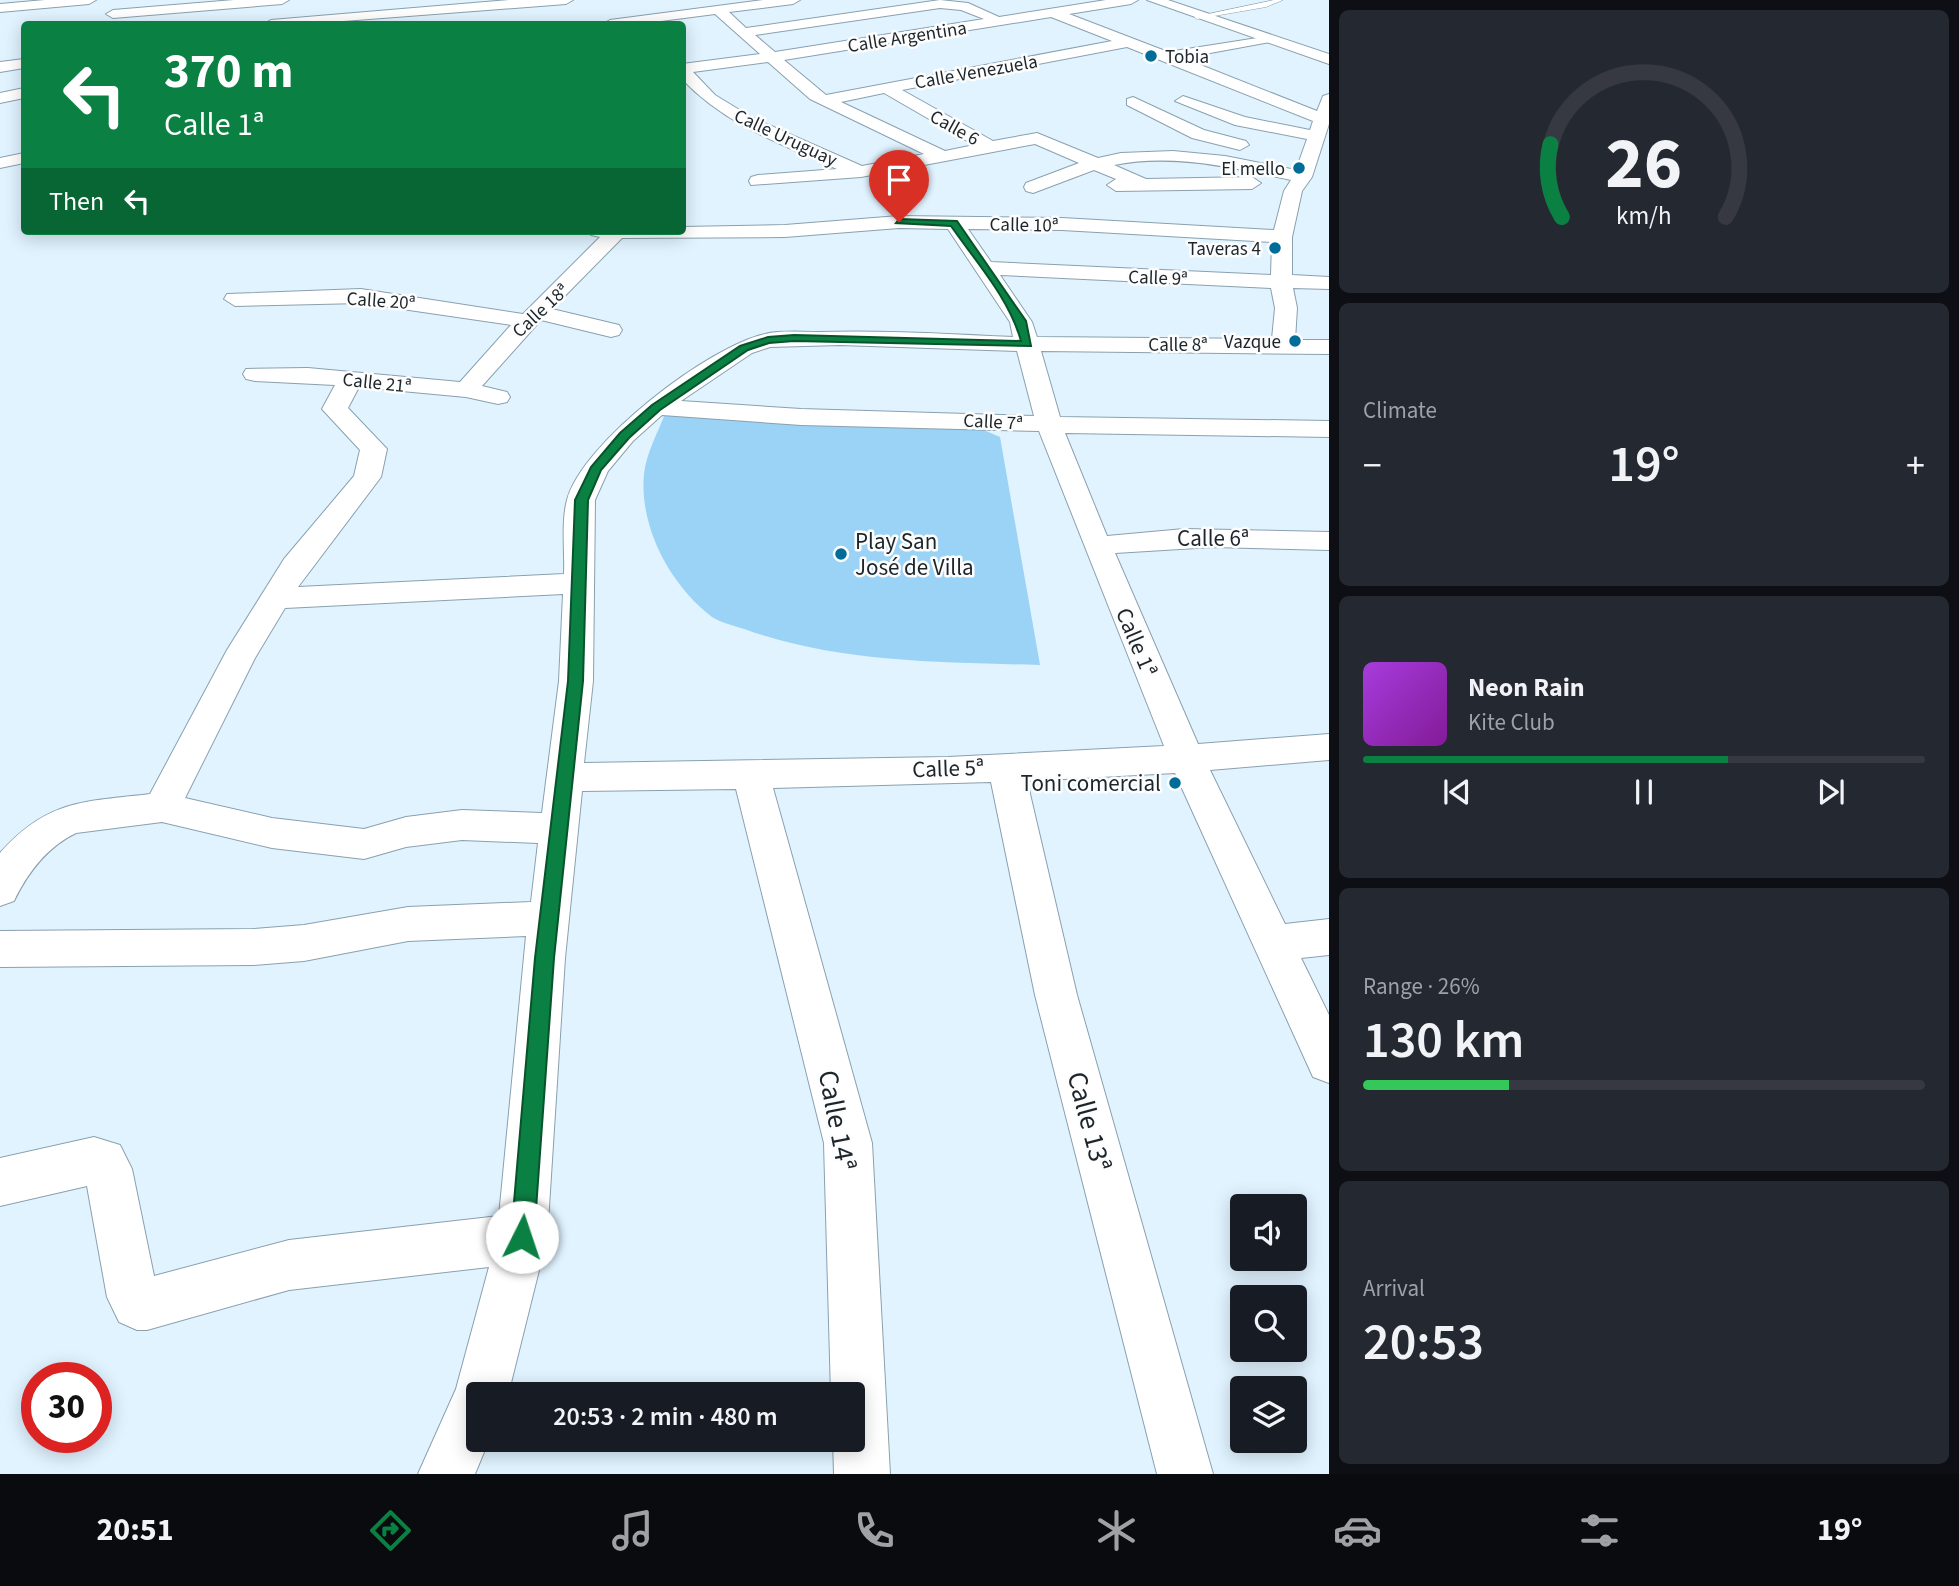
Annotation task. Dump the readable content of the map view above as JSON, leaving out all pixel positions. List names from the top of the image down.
{
  "streets": {
    "street": [
      "Calle Argentina",
      "Calle Venezuela",
      "Calle 6",
      "Calle Uruguay",
      "Calle 10ª",
      "Calle 9ª",
      "Calle 20ª",
      "Calle 18ª",
      "Calle 8ª",
      "Calle 21ª",
      "Calle 7ª",
      "Calle 6ª",
      "Calle 1ª",
      "Calle 5ª",
      "Calle 14ª",
      "Calle 13ª"
    ]
  },
  "crossings": [
    ["Calle Venezuela", "Calle 6"],
    ["Calle 10ª", "Calle 1ª"],
    ["Calle 9ª", "Calle 1ª"],
    ["Calle 20ª", "Calle 18ª"],
    ["Calle 18ª", "Calle 21ª"],
    ["Calle 8ª", "Calle 7ª"],
    ["Calle 8ª", "Calle 1ª"],
    ["Calle 8ª", "Calle 5ª"],
    ["Calle 7ª", "Calle 1ª"],
    ["Calle 6ª", "Calle 1ª"],
    ["Calle 1ª", "Calle 5ª"],
    ["Calle 5ª", "Calle 14ª"],
    ["Calle 5ª", "Calle 13ª"]
  ],
  "places": [
    "Tobia",
    "El mello",
    "Taveras 4",
    "Vazque",
    "Play San José de Villa",
    "Toni comercial"
  ],
  "page": {
    "turn": ["370 m", "Calle 1ª"],
    "then": "Then",
    "tile": [
      "Climate",
      ["Range · 26%", "130 km"],
      ["Arrival", "20:53"]
    ],
    "heat": ["−", "19°", "+"],
    "song": ["Neon Rain", "Kite Club"],
    "limit": "30",
    "trip": "20:53 · 2 min · 480 m",
    "tabs": ["20:51", "19°"],
    "gauge": ["26", "km/h"]
  }
}
